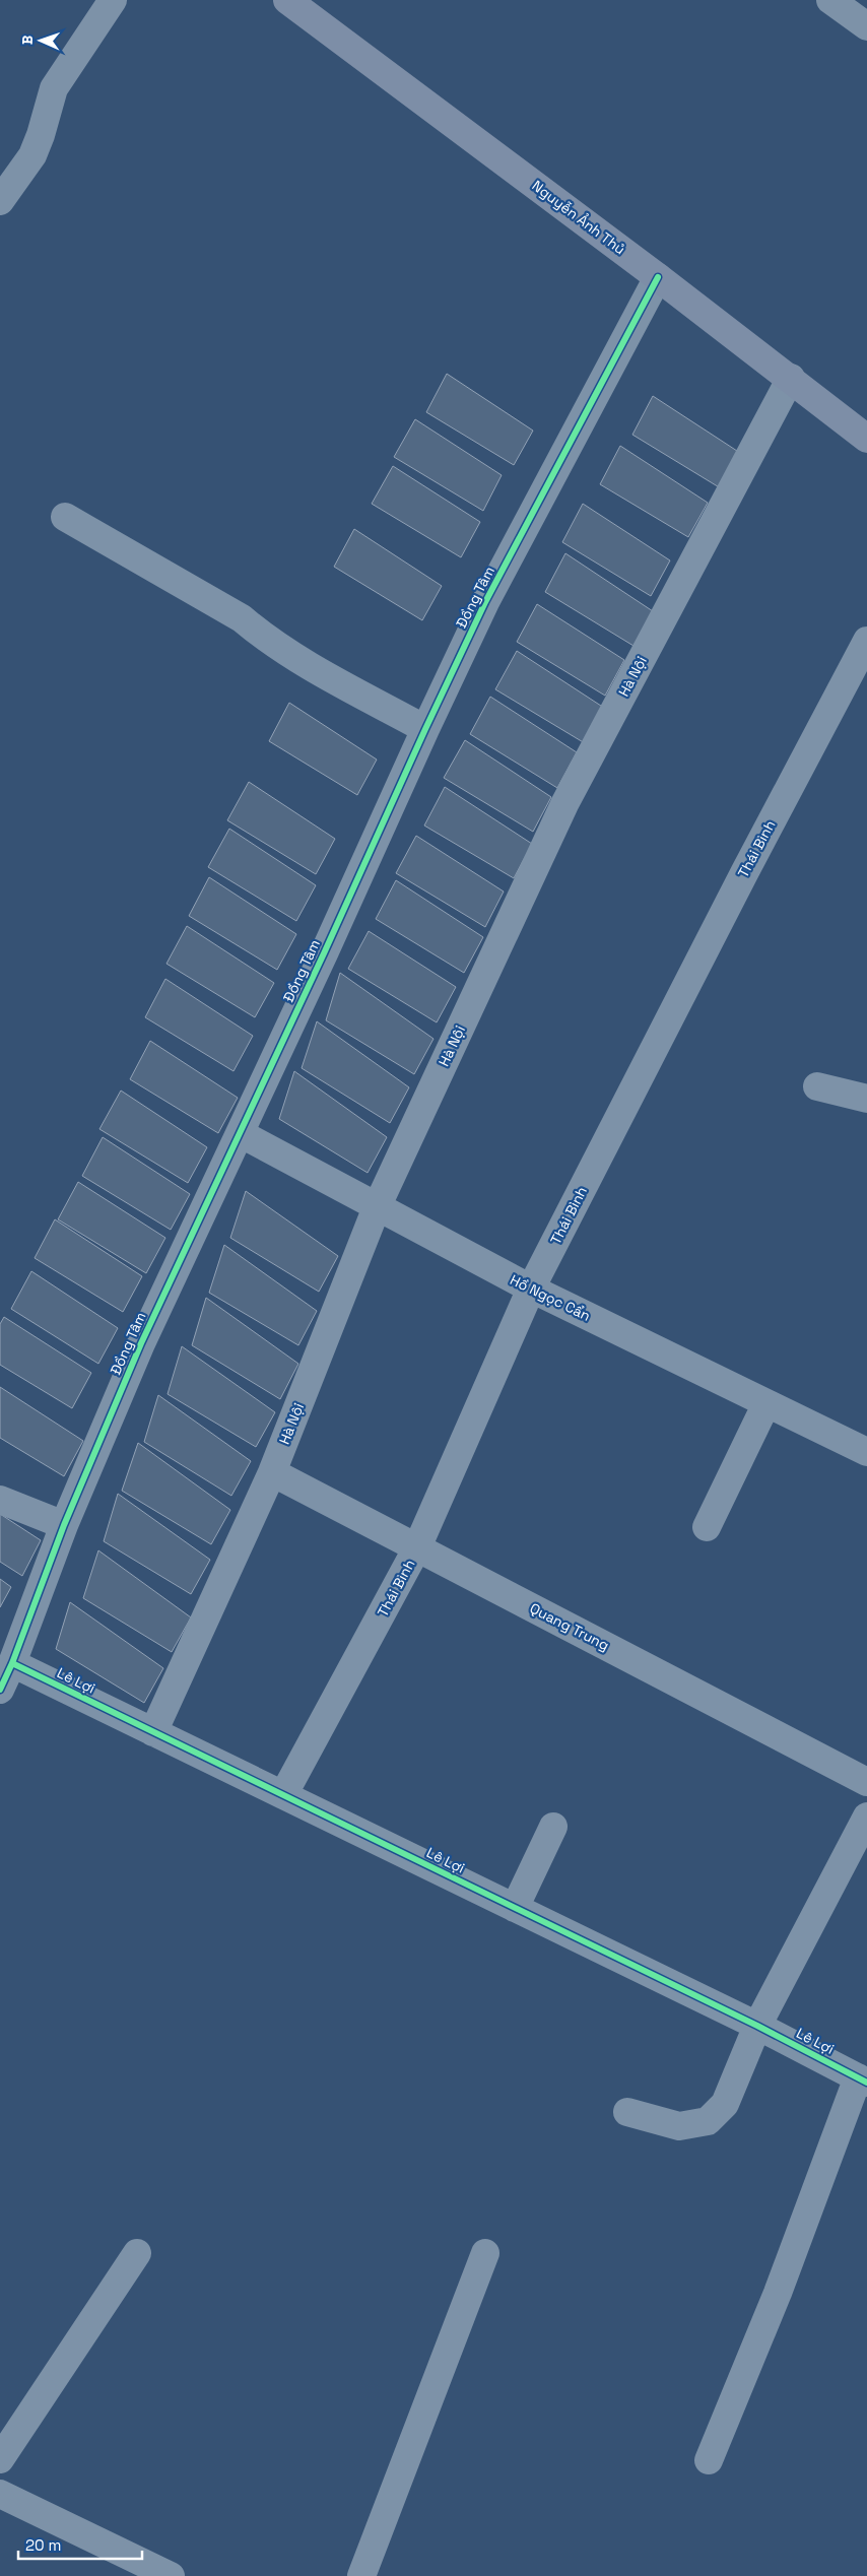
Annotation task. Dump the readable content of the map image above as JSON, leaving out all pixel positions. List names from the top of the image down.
{
  "streets": {
    "main road": ["Nguyễn Ảnh Thủ"],
    "street": [
      "Đồng Tâm",
      "Hà Nội",
      "Thái Bình",
      "Hồ Ngọc Cẩn",
      "Quang Trung",
      "Lê Lợi"
    ]
  },
  "crossings": [
    ["Nguyễn Ảnh Thủ", "Đồng Tâm"],
    ["Nguyễn Ảnh Thủ", "Hà Nội"],
    ["Đồng Tâm", "Hồ Ngọc Cẩn"],
    ["Đồng Tâm", "Lê Lợi"],
    ["Hà Nội", "Hồ Ngọc Cẩn"],
    ["Hà Nội", "Quang Trung"],
    ["Hà Nội", "Lê Lợi"],
    ["Thái Bình", "Hồ Ngọc Cẩn"],
    ["Thái Bình", "Quang Trung"],
    ["Thái Bình", "Lê Lợi"]
  ],
  "scale_bar": "20 m",
  "north": "left"
}
